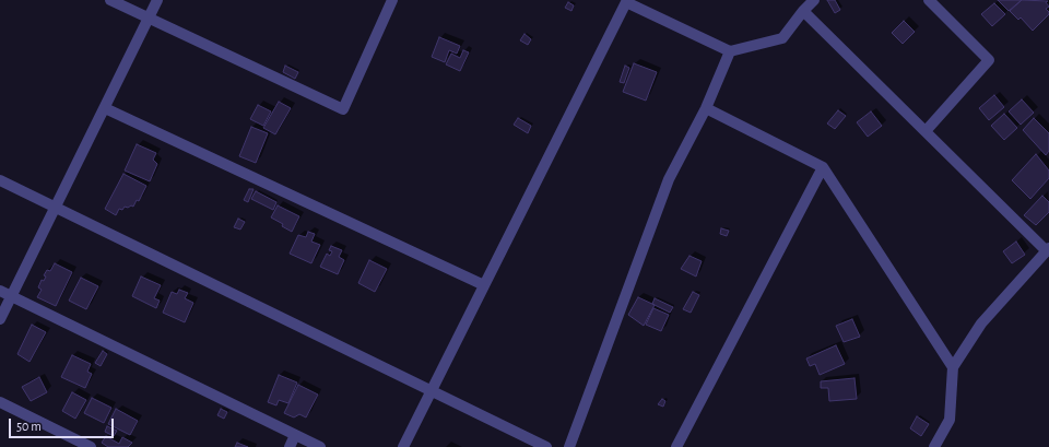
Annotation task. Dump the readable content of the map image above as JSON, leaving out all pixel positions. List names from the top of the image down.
{
  "scale_bar": "50 m"
}
